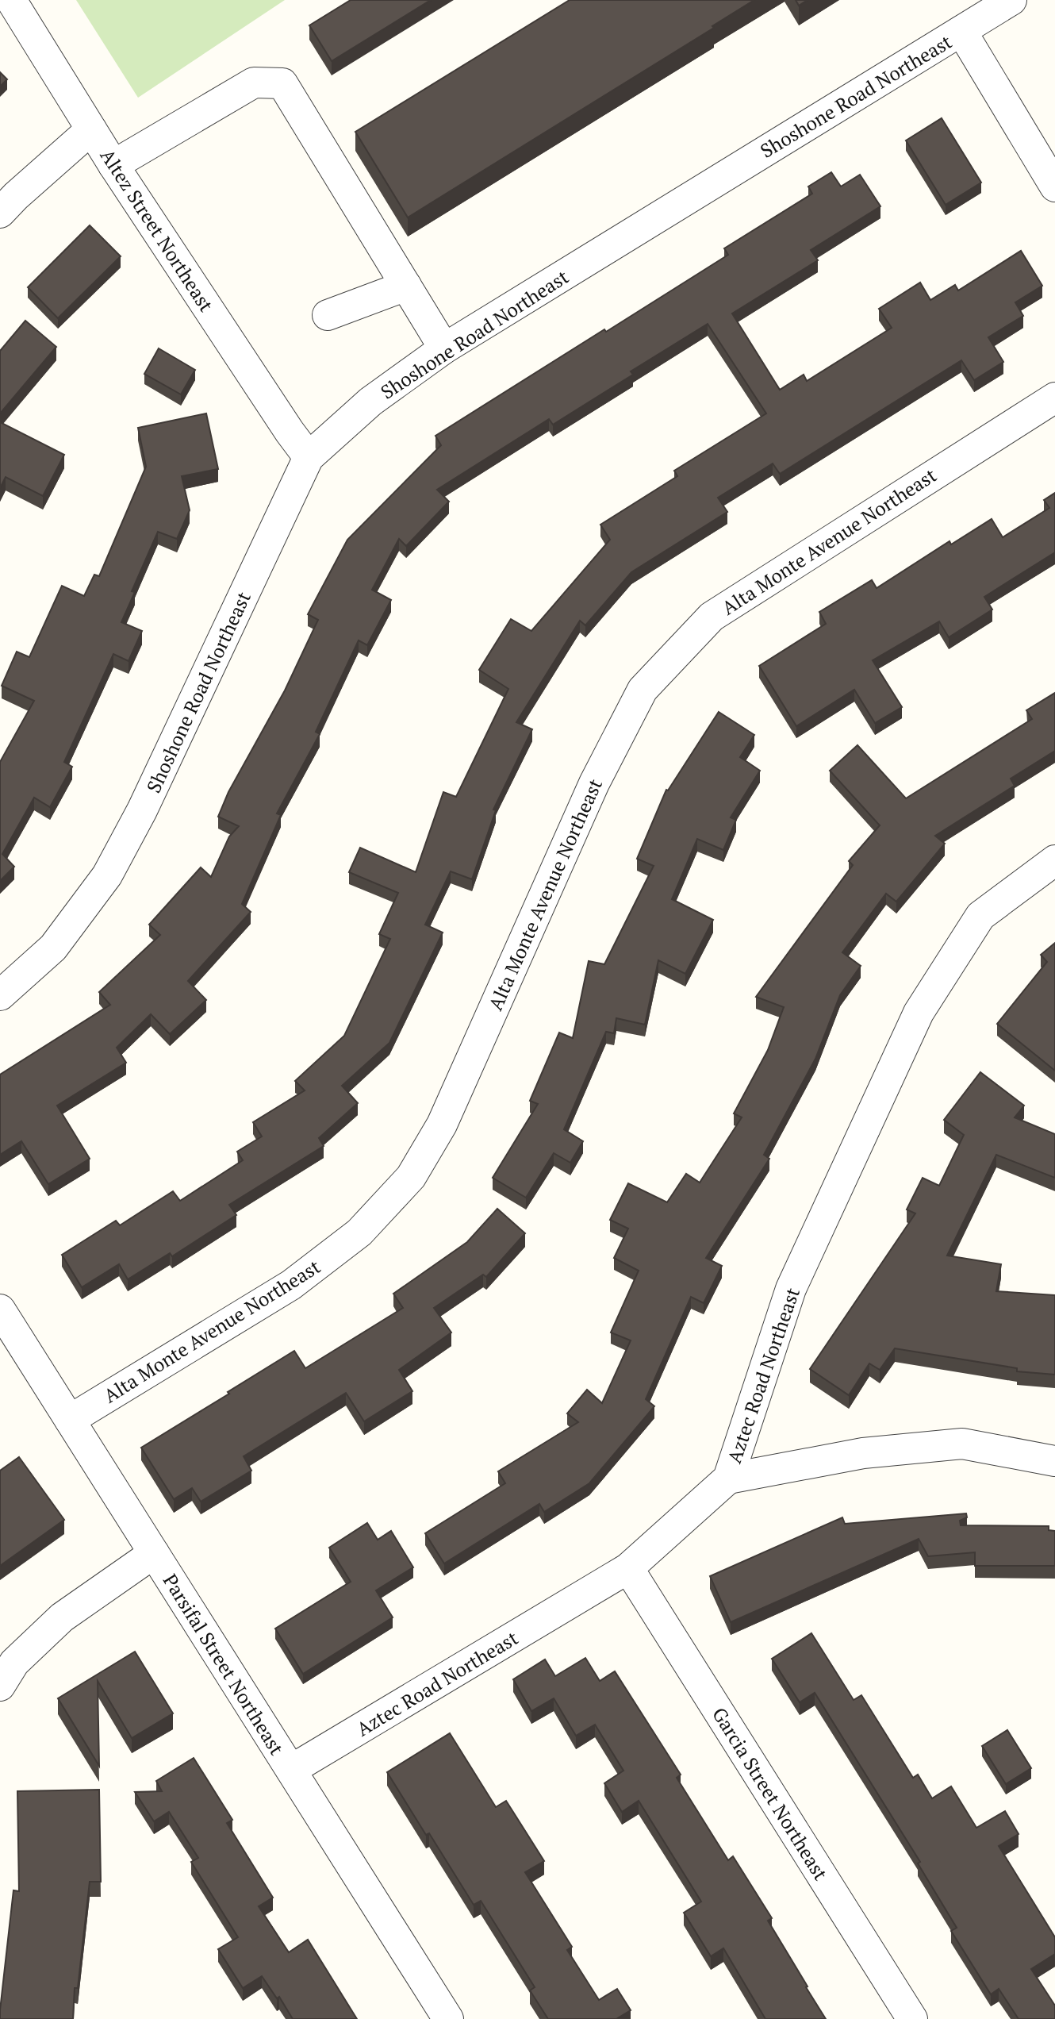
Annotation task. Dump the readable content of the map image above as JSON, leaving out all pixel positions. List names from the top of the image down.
{
  "streets": {
    "street": [
      "Shoshone Road Northeast",
      "Altez Street Northeast",
      "Alta Monte Avenue Northeast",
      "Aztec Road Northeast",
      "Parsifal Street Northeast",
      "Garcia Street Northeast"
    ]
  },
  "crossings": [
    ["Shoshone Road Northeast", "Altez Street Northeast"],
    ["Alta Monte Avenue Northeast", "Parsifal Street Northeast"],
    ["Aztec Road Northeast", "Parsifal Street Northeast"],
    ["Aztec Road Northeast", "Garcia Street Northeast"]
  ]
}
